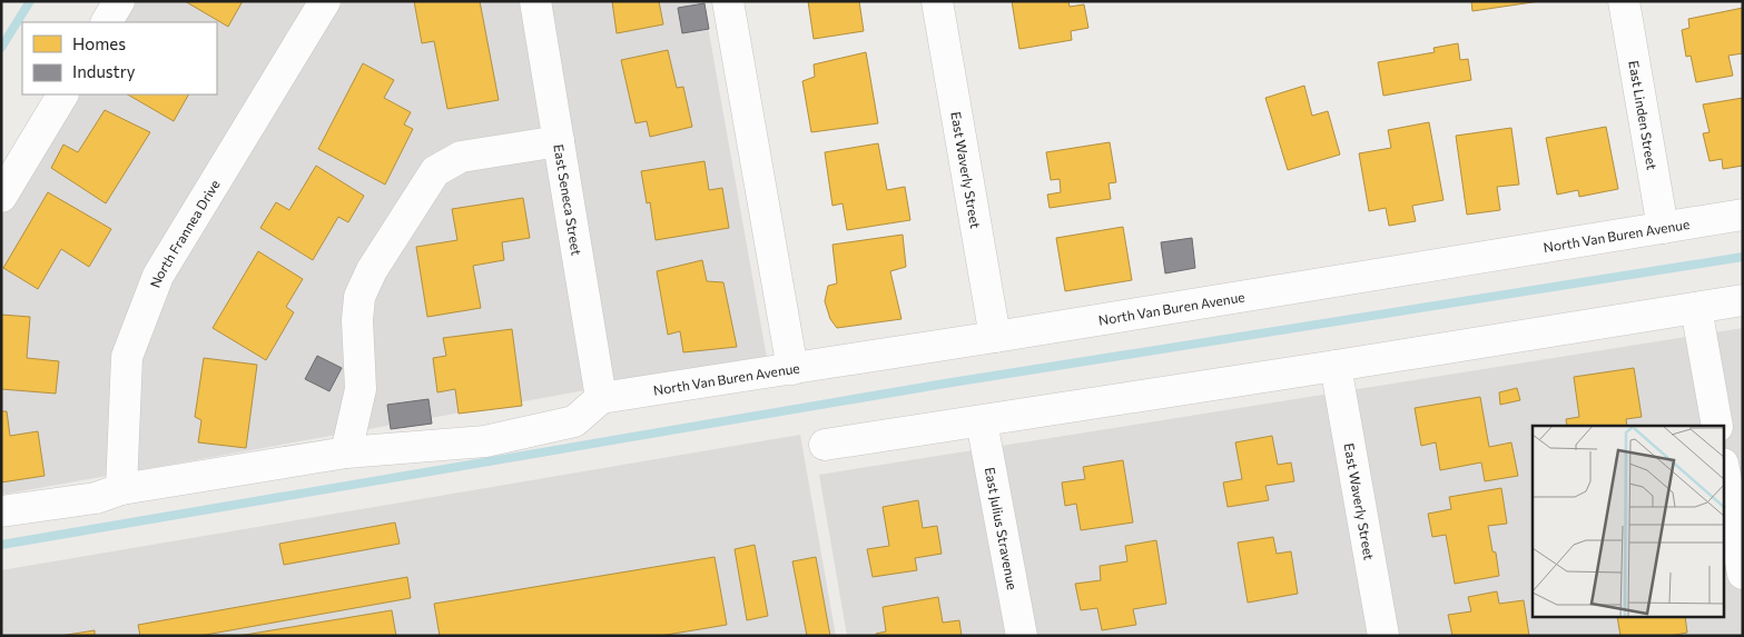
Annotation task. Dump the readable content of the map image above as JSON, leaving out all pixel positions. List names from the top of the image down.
{
  "streets": {
    "street": [
      "East Linden Street",
      "East Waverly Street",
      "East Seneca Street",
      "North Frannea Drive",
      "North Van Buren Avenue",
      "East Julius Stravenue"
    ]
  },
  "crossings": [
    ["East Linden Street", "North Van Buren Avenue"],
    ["East Waverly Street", "North Van Buren Avenue"],
    ["East Seneca Street", "North Van Buren Avenue"]
  ],
  "legend": ["Homes", "Industry"]
}
